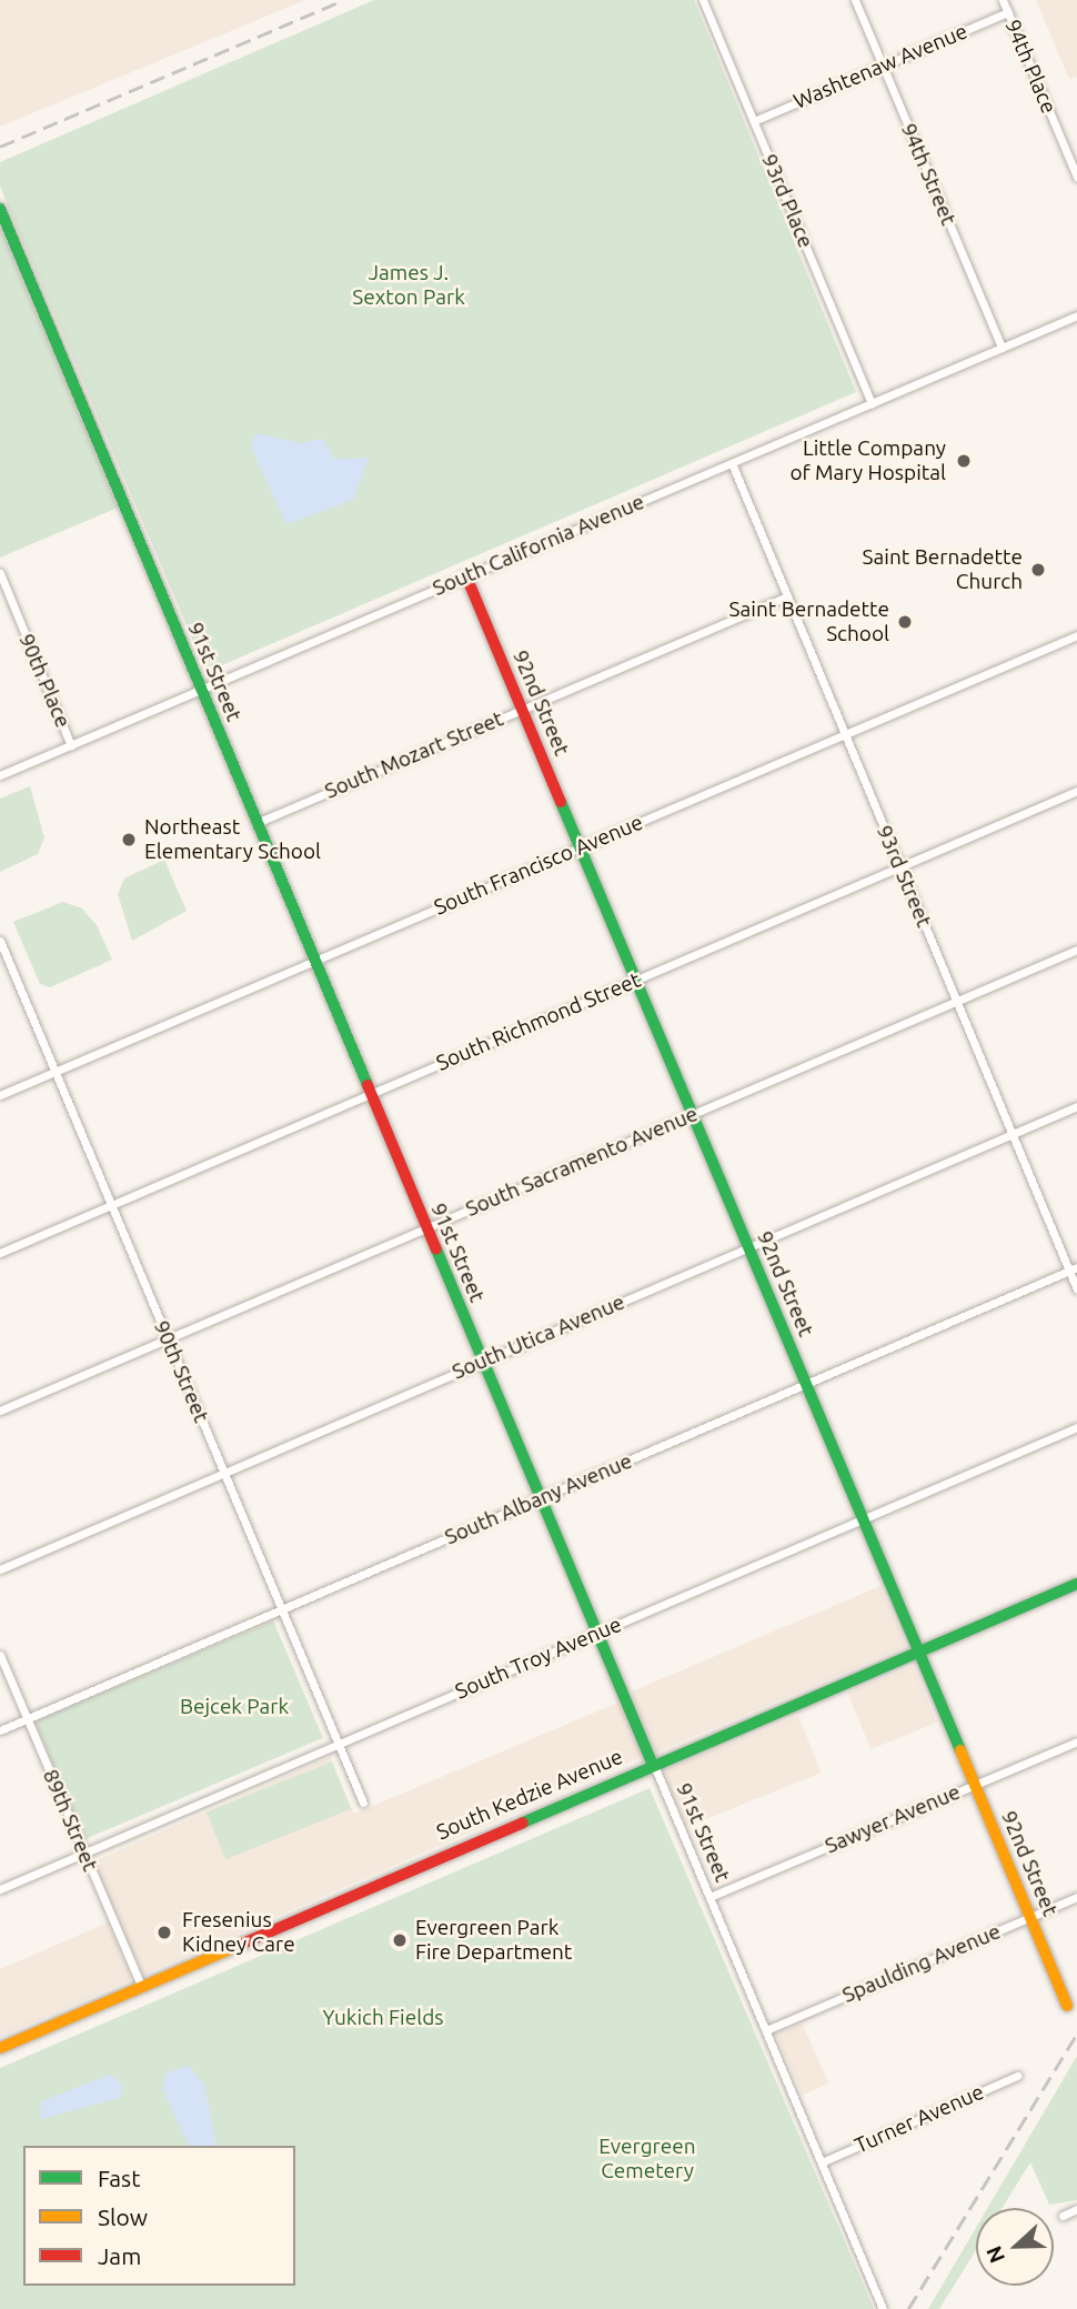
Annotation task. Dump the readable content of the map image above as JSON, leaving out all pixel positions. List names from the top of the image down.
{
  "streets": {
    "street": [
      "Washtenaw Avenue",
      "94th Place",
      "94th Street",
      "93rd Place",
      "South California Avenue",
      "91st Street",
      "90th Place",
      "92nd Street",
      "South Mozart Street",
      "South Francisco Avenue",
      "93rd Street",
      "South Richmond Street",
      "South Sacramento Avenue",
      "South Utica Avenue",
      "90th Street",
      "South Albany Avenue",
      "South Troy Avenue",
      "South Kedzie Avenue",
      "Sawyer Avenue",
      "89th Street",
      "Spaulding Avenue",
      "Turner Avenue"
    ]
  },
  "crossings": [
    ["Washtenaw Avenue", "94th Place"],
    ["Washtenaw Avenue", "94th Street"],
    ["Washtenaw Avenue", "93rd Place"],
    ["94th Street", "South California Avenue"],
    ["93rd Place", "South California Avenue"],
    ["South California Avenue", "91st Street"],
    ["South California Avenue", "90th Place"],
    ["South California Avenue", "92nd Street"],
    ["South California Avenue", "93rd Street"],
    ["91st Street", "South Mozart Street"],
    ["91st Street", "South Francisco Avenue"],
    ["91st Street", "South Richmond Street"],
    ["91st Street", "South Sacramento Avenue"],
    ["91st Street", "South Utica Avenue"],
    ["91st Street", "South Albany Avenue"],
    ["91st Street", "South Troy Avenue"],
    ["91st Street", "South Kedzie Avenue"],
    ["91st Street", "Sawyer Avenue"],
    ["91st Street", "Spaulding Avenue"],
    ["91st Street", "Turner Avenue"],
    ["92nd Street", "South Mozart Street"],
    ["92nd Street", "South Francisco Avenue"],
    ["92nd Street", "South Richmond Street"],
    ["92nd Street", "South Sacramento Avenue"],
    ["92nd Street", "South Utica Avenue"],
    ["92nd Street", "South Albany Avenue"],
    ["92nd Street", "South Troy Avenue"],
    ["92nd Street", "South Kedzie Avenue"],
    ["92nd Street", "Sawyer Avenue"],
    ["92nd Street", "Spaulding Avenue"],
    ["South Mozart Street", "93rd Street"],
    ["South Francisco Avenue", "93rd Street"],
    ["South Francisco Avenue", "90th Street"],
    ["93rd Street", "South Richmond Street"],
    ["93rd Street", "South Sacramento Avenue"],
    ["93rd Street", "South Utica Avenue"],
    ["93rd Street", "South Albany Avenue"],
    ["South Richmond Street", "90th Street"],
    ["South Sacramento Avenue", "90th Street"],
    ["South Utica Avenue", "90th Street"],
    ["90th Street", "South Albany Avenue"],
    ["90th Street", "South Troy Avenue"],
    ["South Albany Avenue", "89th Street"],
    ["South Troy Avenue", "89th Street"],
    ["South Kedzie Avenue", "89th Street"]
  ],
  "parks": [
    "James J. Sexton Park",
    "Bejcek Park",
    "Yukich Fields",
    "Evergreen Cemetery"
  ],
  "places": [
    "Little Company of Mary Hospital",
    "Saint Bernadette Church",
    "Saint Bernadette School",
    "Northeast Elementary School",
    "Fresenius Kidney Care",
    "Evergreen Park Fire Department"
  ],
  "legend": ["Fast", "Slow", "Jam"],
  "north": "left"
}
